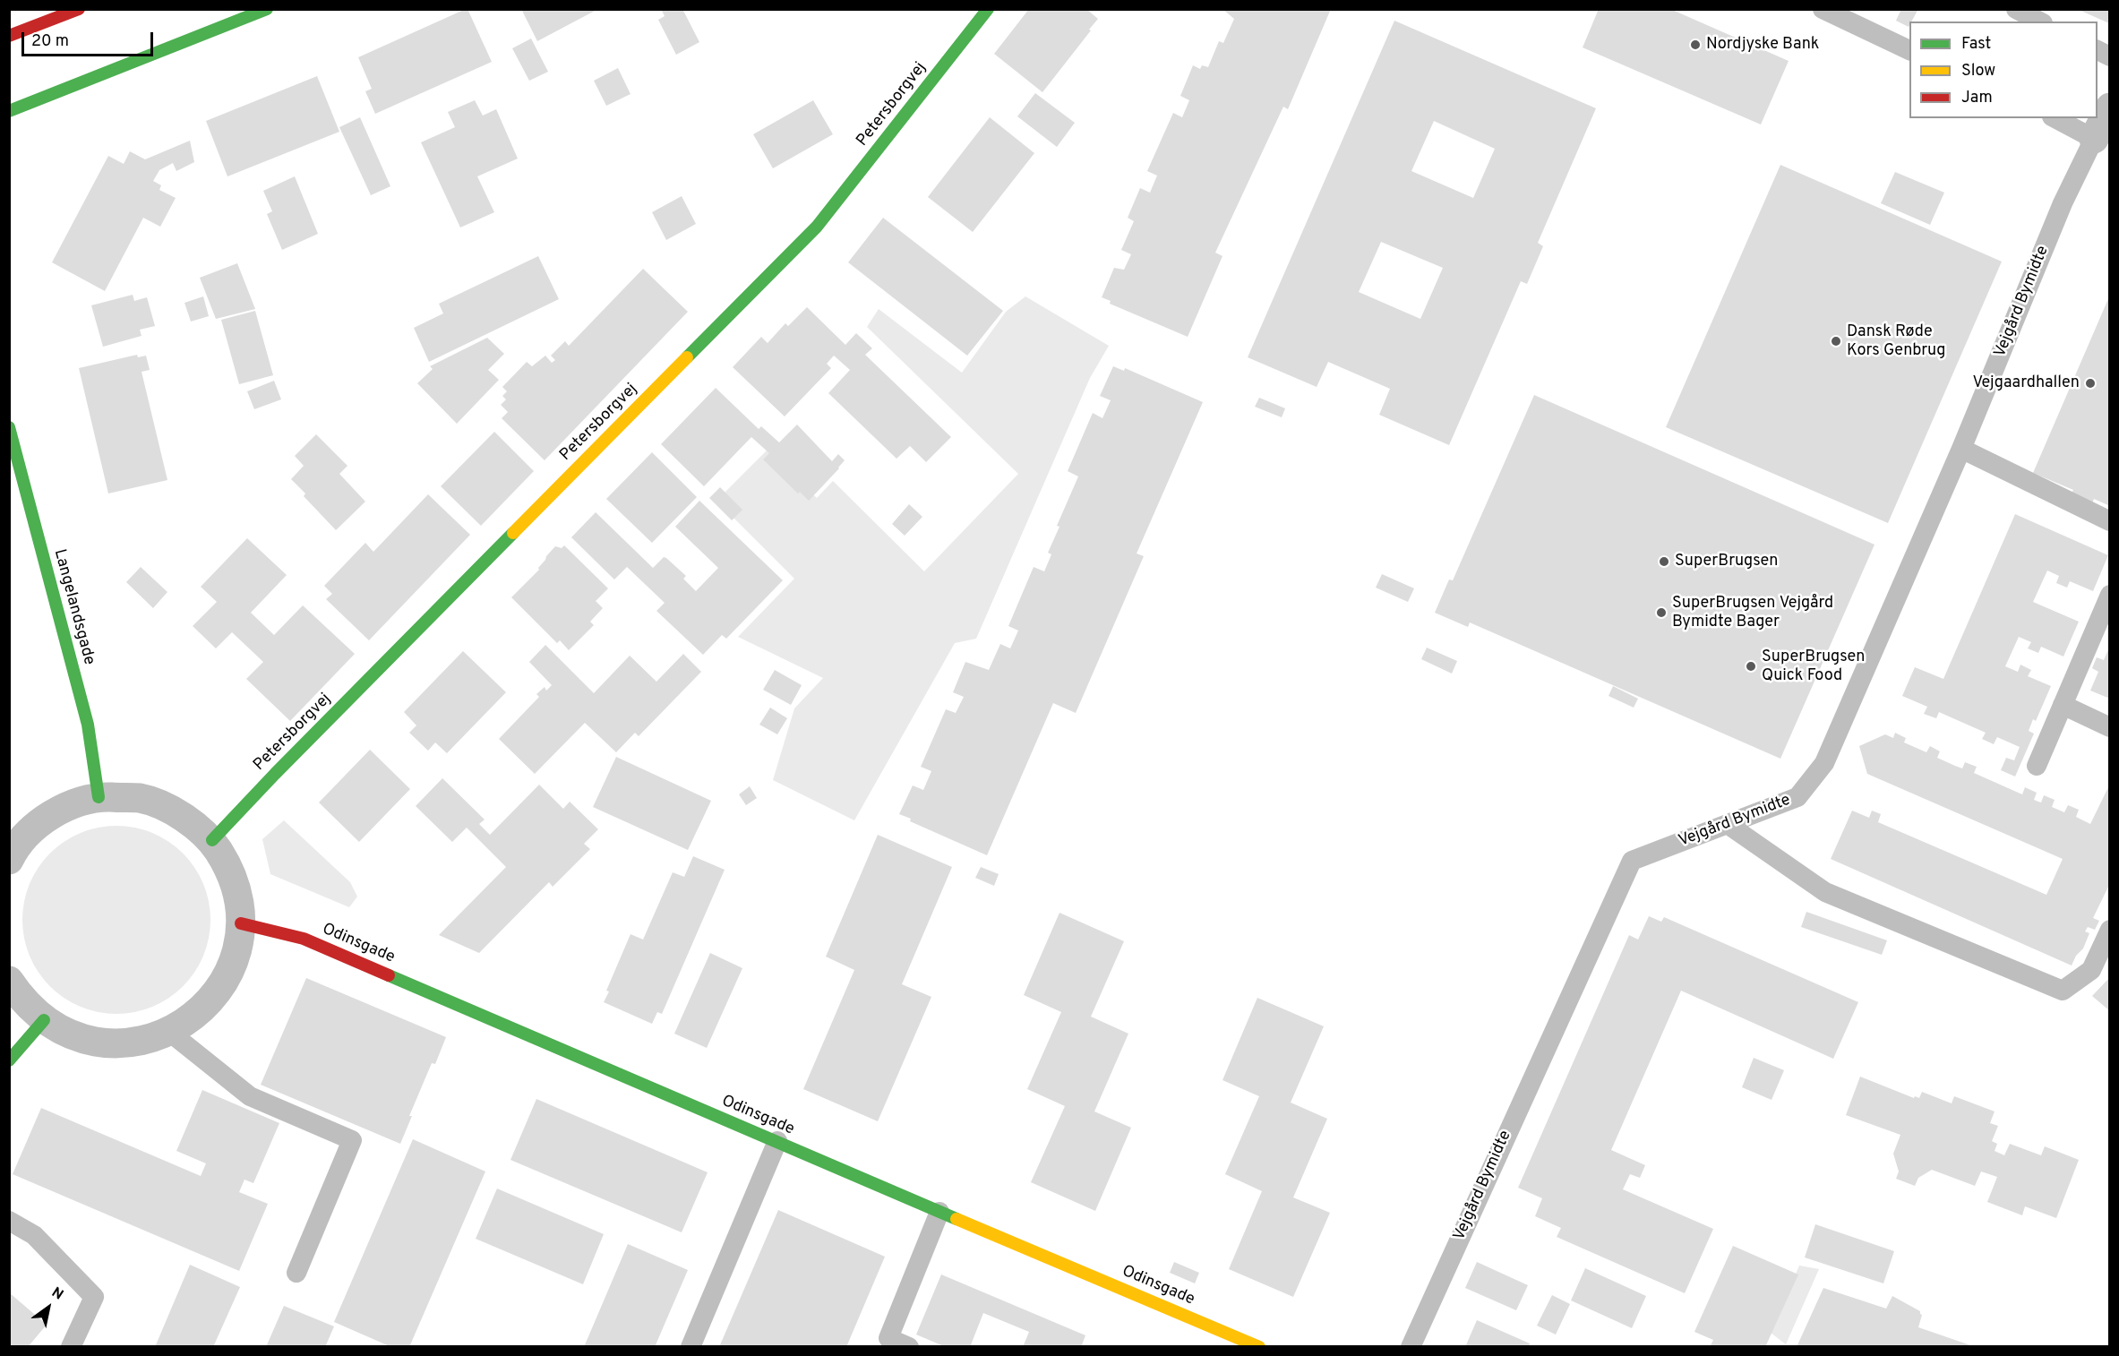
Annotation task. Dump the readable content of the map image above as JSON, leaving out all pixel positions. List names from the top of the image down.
{
  "streets": {
    "street": ["Petersborgvej", "Langelandsgade", "Odinsgade"],
    "lane": ["Vejgård Bymidte"]
  },
  "places": [
    "Nordjyske Bank",
    "Dansk Røde Kors Genbrug",
    "Vejgaardhallen",
    "SuperBrugsen",
    "SuperBrugsen Vejgård Bymidte Bager",
    "SuperBrugsen Quick Food"
  ],
  "legend": ["Fast", "Slow", "Jam"],
  "scale_bar": "20 m",
  "north": "top right"
}
